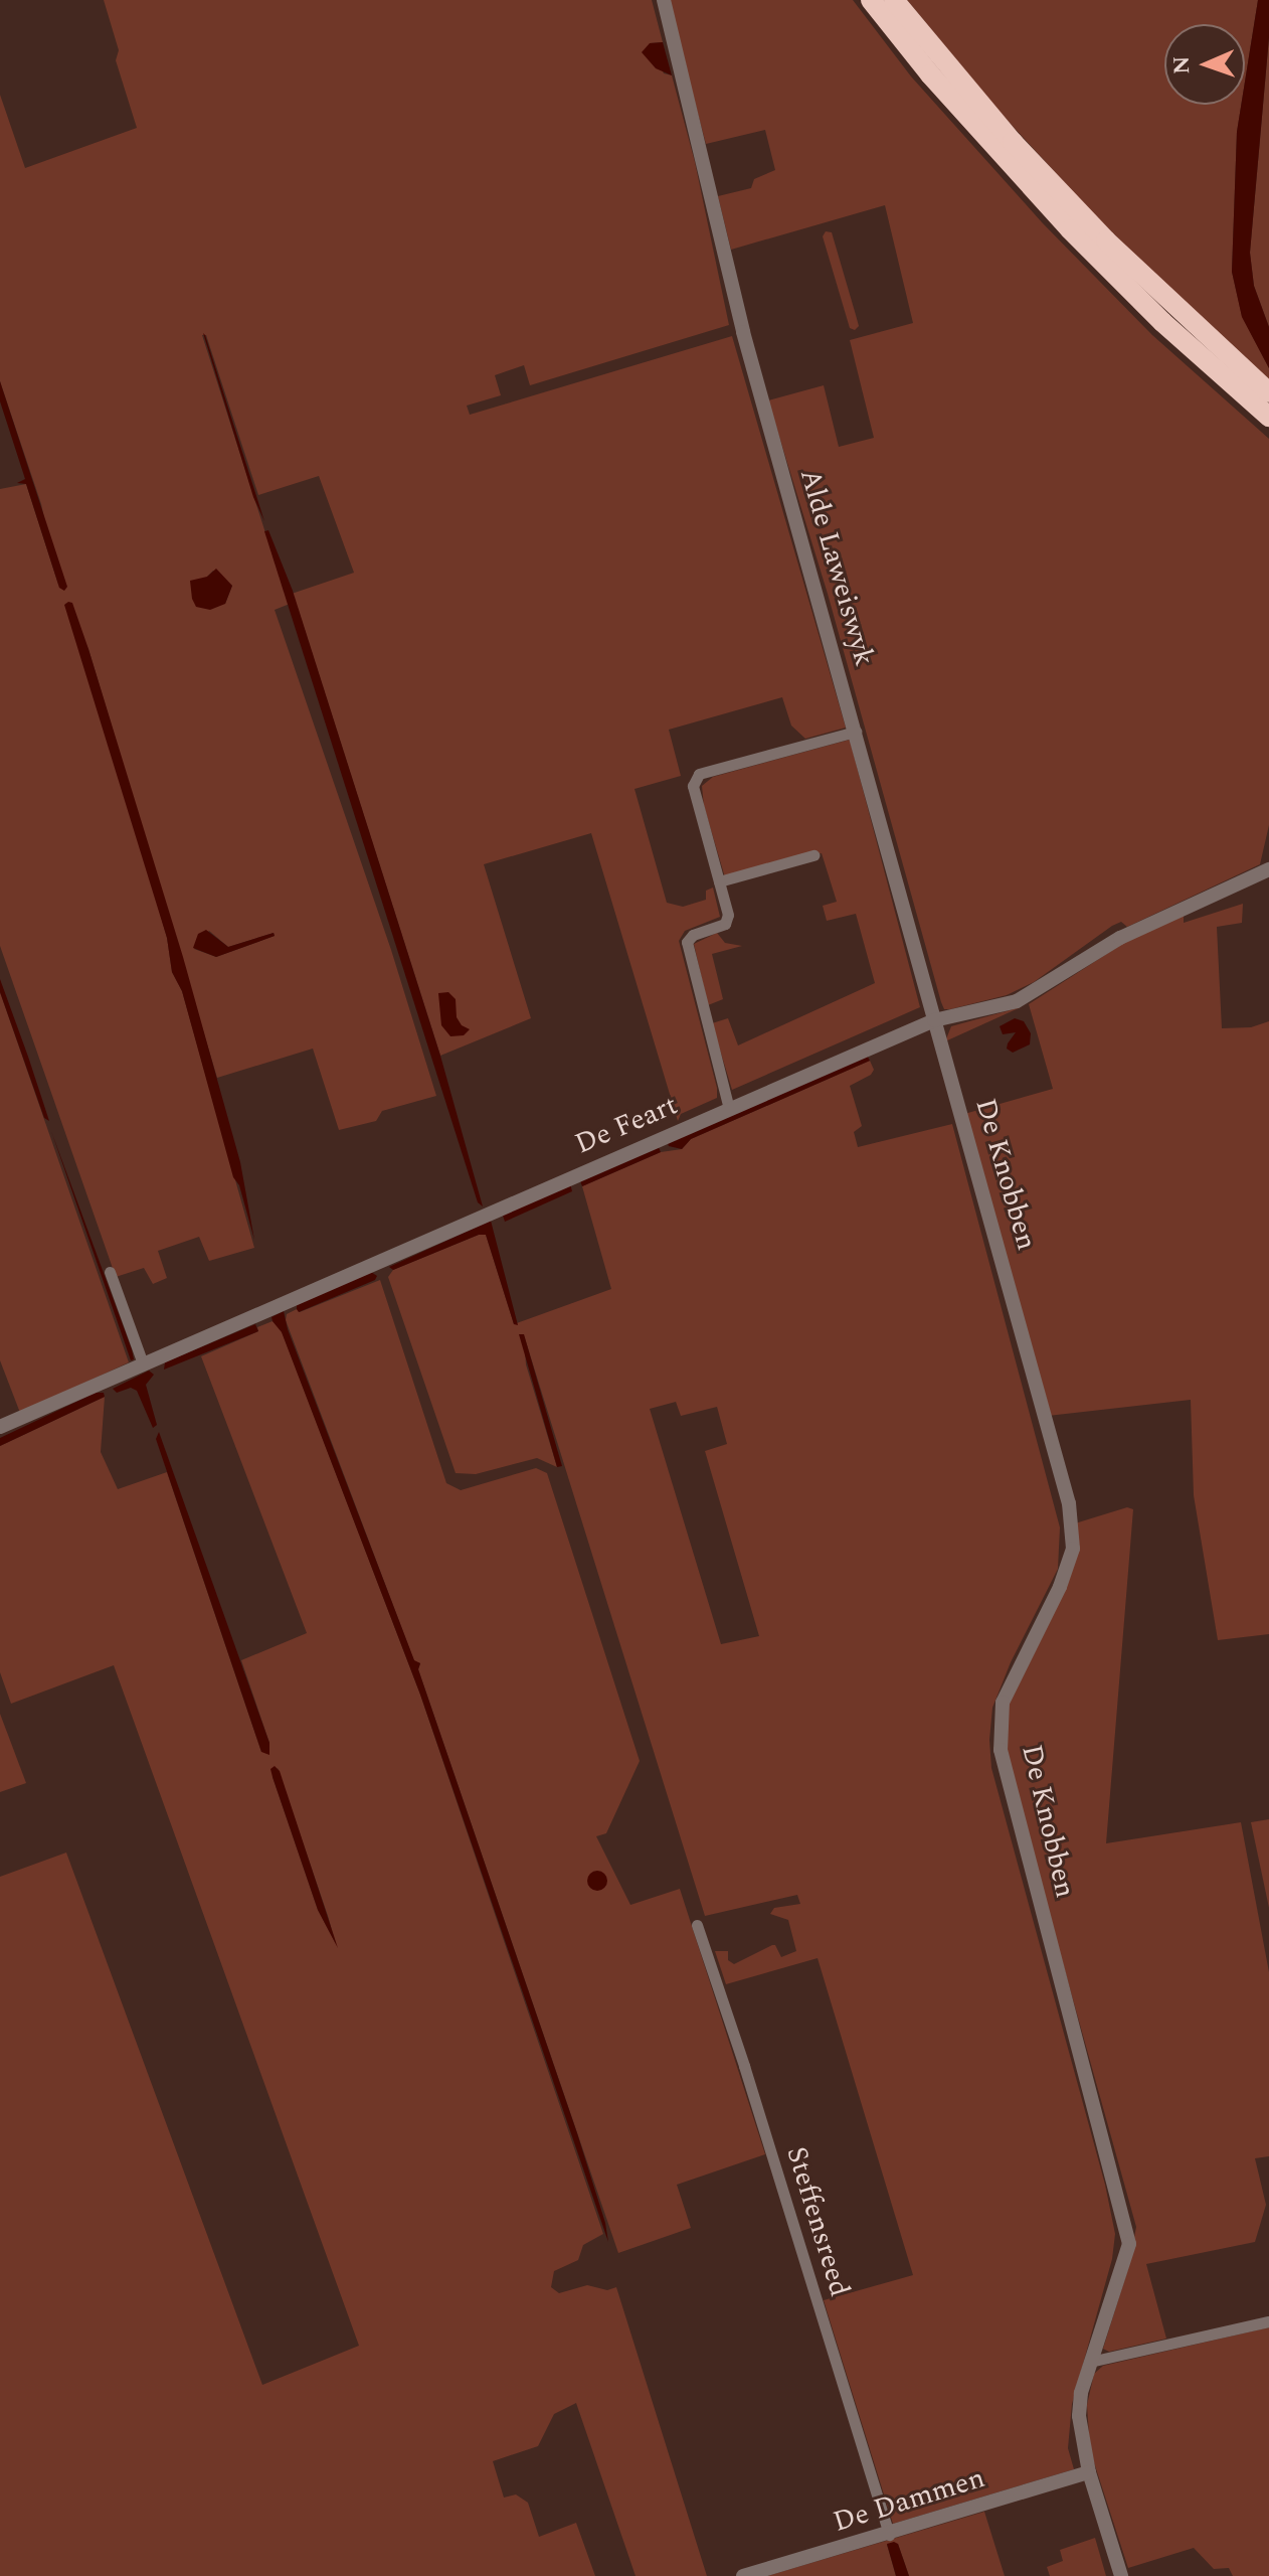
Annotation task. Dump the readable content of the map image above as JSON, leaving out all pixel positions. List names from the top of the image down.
{
  "streets": {
    "street": [
      "Alde Laweiswyk",
      "De Feart",
      "De Knobben",
      "Steffensreed",
      "De Dammen"
    ]
  },
  "crossings": [
    ["Alde Laweiswyk", "De Feart"],
    ["Alde Laweiswyk", "De Knobben"],
    ["De Feart", "De Knobben"],
    ["De Knobben", "De Dammen"],
    ["Steffensreed", "De Dammen"]
  ],
  "north": "left"
}
